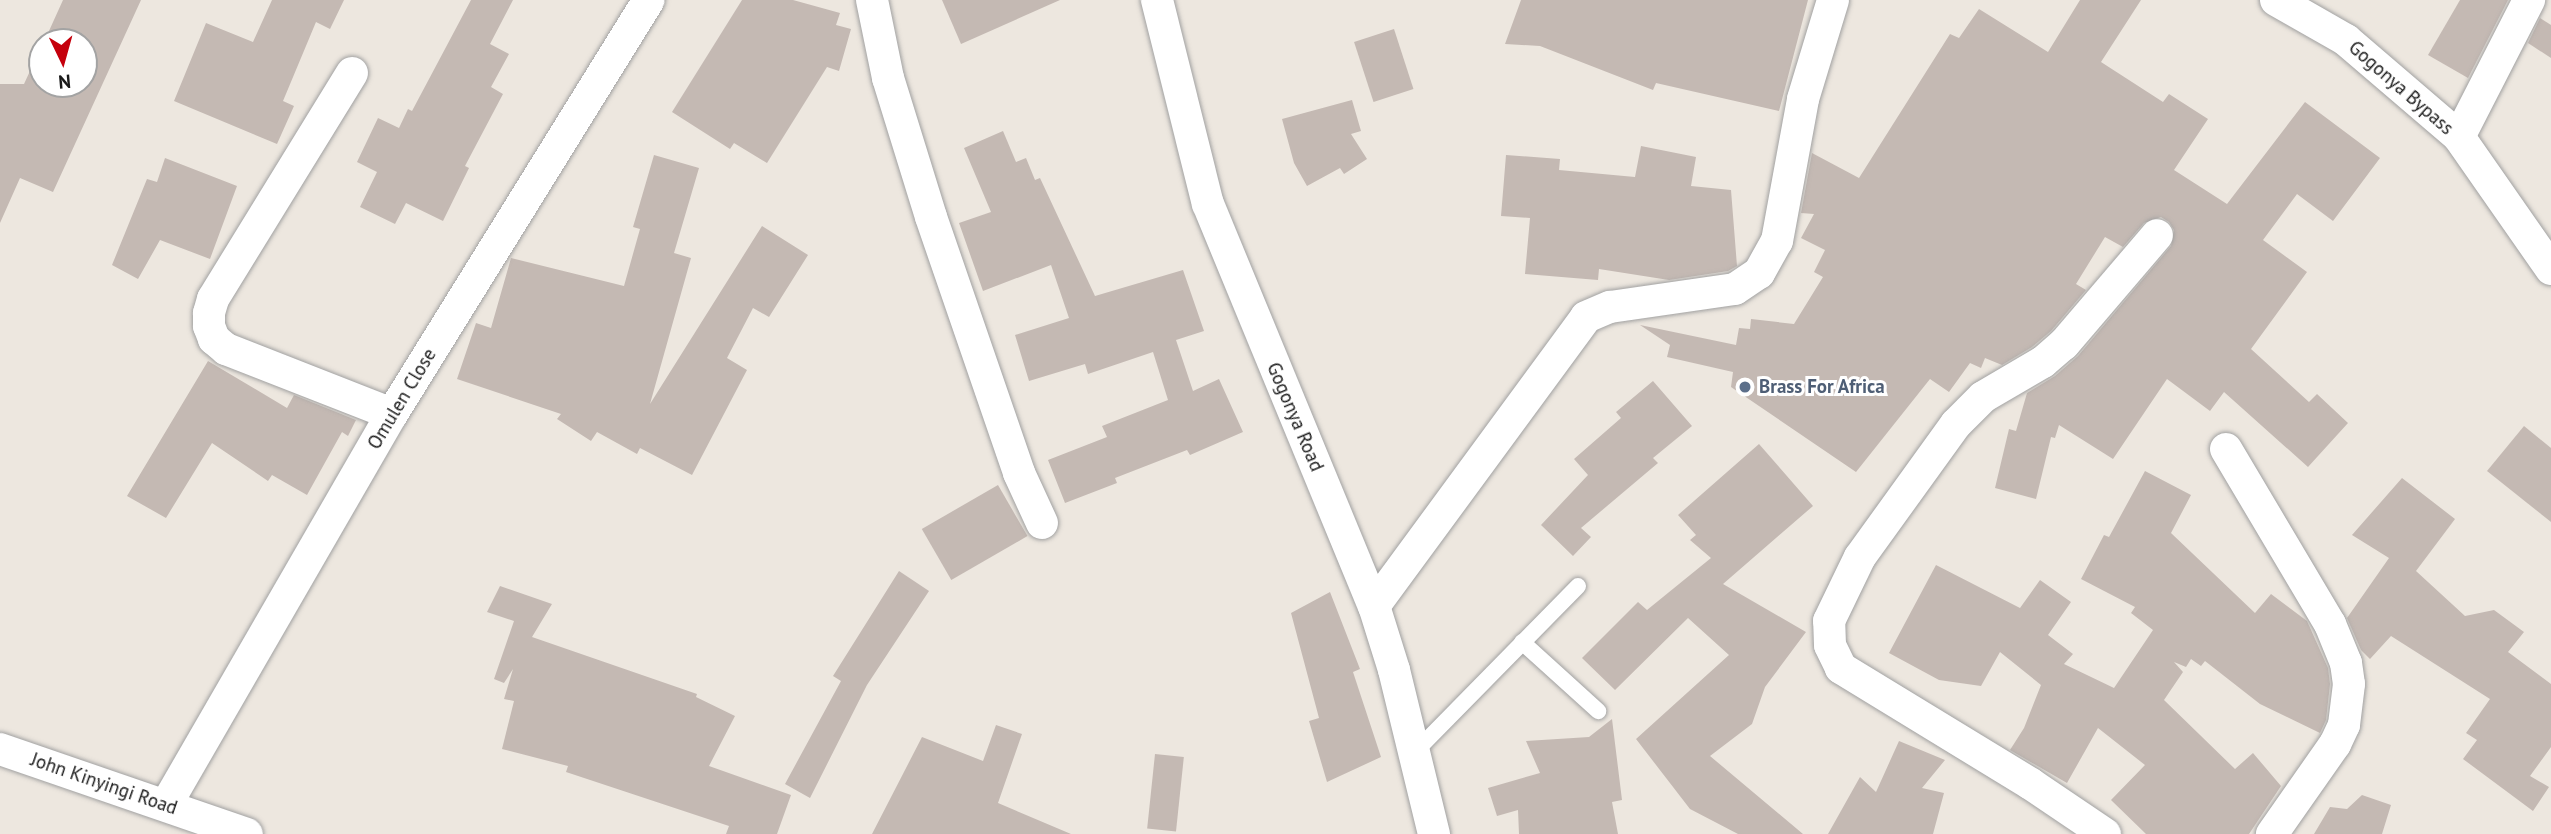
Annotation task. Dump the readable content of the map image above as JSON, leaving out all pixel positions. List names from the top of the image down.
{
  "streets": {
    "street": [
      "Gogonya Bypass",
      "Omulen Close",
      "Gogonya Road",
      "John Kinyingi Road"
    ]
  },
  "crossings": [
    ["Omulen Close", "John Kinyingi Road"]
  ],
  "places": ["Brass For Africa"],
  "north": "bottom"
}
